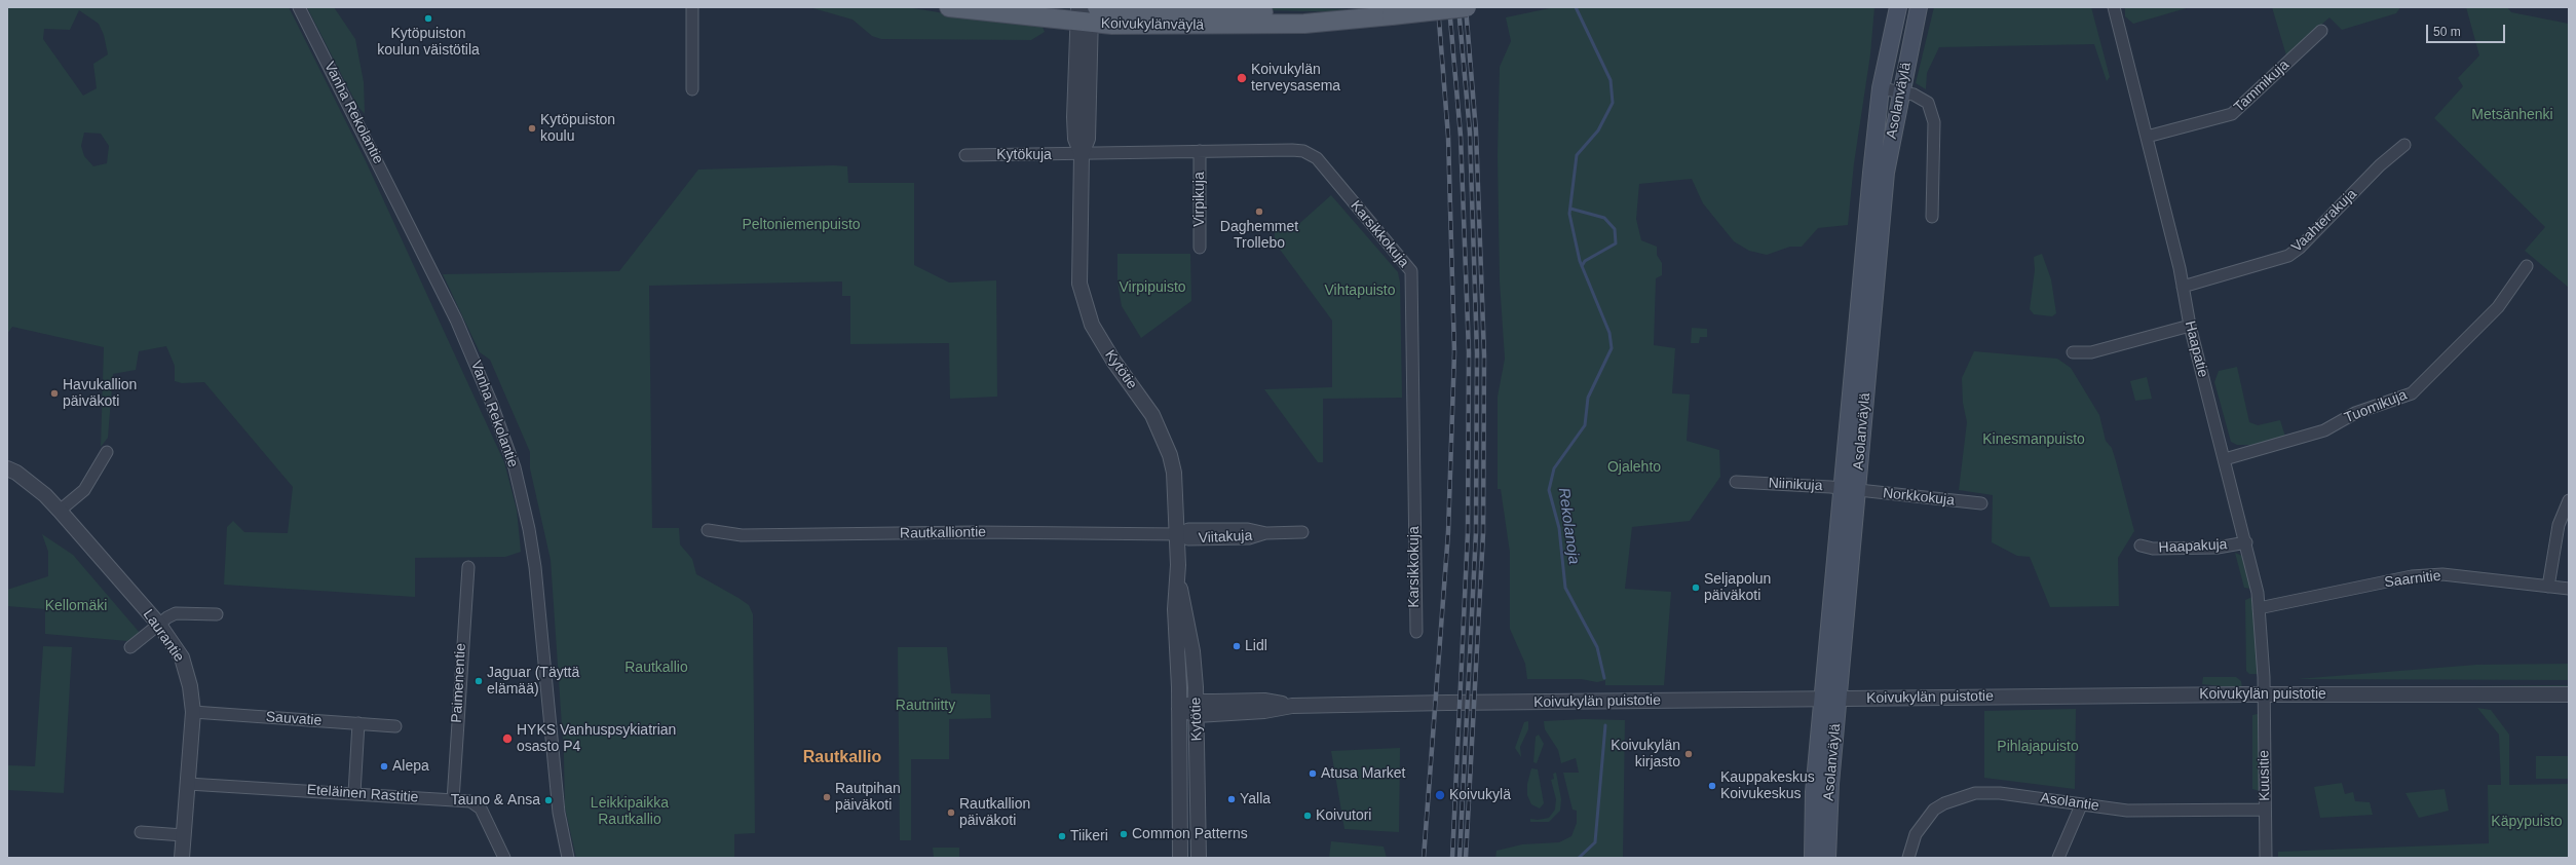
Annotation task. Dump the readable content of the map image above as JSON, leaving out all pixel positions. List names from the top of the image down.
{
  "streets": {
    "main road": ["Koivukylänväylä", "Asolanväylä"],
    "street": [
      "Tammikuja",
      "Vanha Rekolantie",
      "Kytökuja",
      "Virpikuja",
      "Vaahterakuja",
      "Karsikkokuja",
      "Haapatie",
      "Kytötie",
      "Tuomikuja",
      "Niinikuja",
      "Norkkokuja",
      "Rautkalliontie",
      "Viitakuja",
      "Haapakuja",
      "Saarnitie",
      "Laurantie",
      "Paimenentie",
      "Koivukylän puistotie",
      "Sauvatie",
      "Kuusitie",
      "Eteläinen Rastitie",
      "Asolantie"
    ]
  },
  "crossings": [
    ["Koivukylänväylä", "Kytötie"],
    ["Tammikuja", "Haapatie"],
    ["Asolanväylä", "Niinikuja"],
    ["Asolanväylä", "Norkkokuja"],
    ["Asolanväylä", "Koivukylän puistotie"],
    ["Kytökuja", "Karsikkokuja"],
    ["Kytökuja", "Kytötie"],
    ["Virpikuja", "Karsikkokuja"],
    ["Vaahterakuja", "Haapatie"],
    ["Karsikkokuja", "Kytötie"],
    ["Haapatie", "Tuomikuja"],
    ["Haapatie", "Haapakuja"],
    ["Haapatie", "Saarnitie"],
    ["Haapatie", "Koivukylän puistotie"],
    ["Haapatie", "Kuusitie"],
    ["Kytötie", "Rautkalliontie"],
    ["Kytötie", "Viitakuja"],
    ["Kytötie", "Koivukylän puistotie"],
    ["Niinikuja", "Norkkokuja"],
    ["Rautkalliontie", "Viitakuja"],
    ["Laurantie", "Sauvatie"],
    ["Laurantie", "Eteläinen Rastitie"],
    ["Paimenentie", "Eteläinen Rastitie"],
    ["Koivukylän puistotie", "Kuusitie"],
    ["Kuusitie", "Asolantie"]
  ],
  "districts": ["Rautkallio"],
  "water": ["Rekolanoja"],
  "parks": [
    "Metsänhenki",
    "Peltoniemenpuisto",
    "Virpipuisto",
    "Vihtapuisto",
    "Kinesmanpuisto",
    "Ojalehto",
    "Kellomäki",
    "Rautkallio",
    "Rautniitty",
    "Pihlajapuisto",
    "Leikkipaikka Rautkallio",
    "Käpypuisto"
  ],
  "places": [
    "Kytöpuiston koulun väistötila",
    "Koivukylän terveysasema",
    "Kytöpuiston koulu",
    "Daghemmet Trollebo",
    "Havukallion päiväkoti",
    "Seljapolun päiväkoti",
    "Lidl",
    "Jaguar (Täyttä elämää)",
    "HYKS Vanhuspsykiatrian osasto P4",
    "Koivukylän kirjasto",
    "Alepa",
    "Atusa Market",
    "Kauppakeskus Koivukeskus",
    "Koivukylä",
    "Rautpihan päiväkoti",
    "Yalla",
    "Tauno & Ansa",
    "Rautkallion päiväkoti",
    "Koivutori",
    "Common Patterns",
    "Tiikeri"
  ],
  "scale_bar": "50 m"
}
